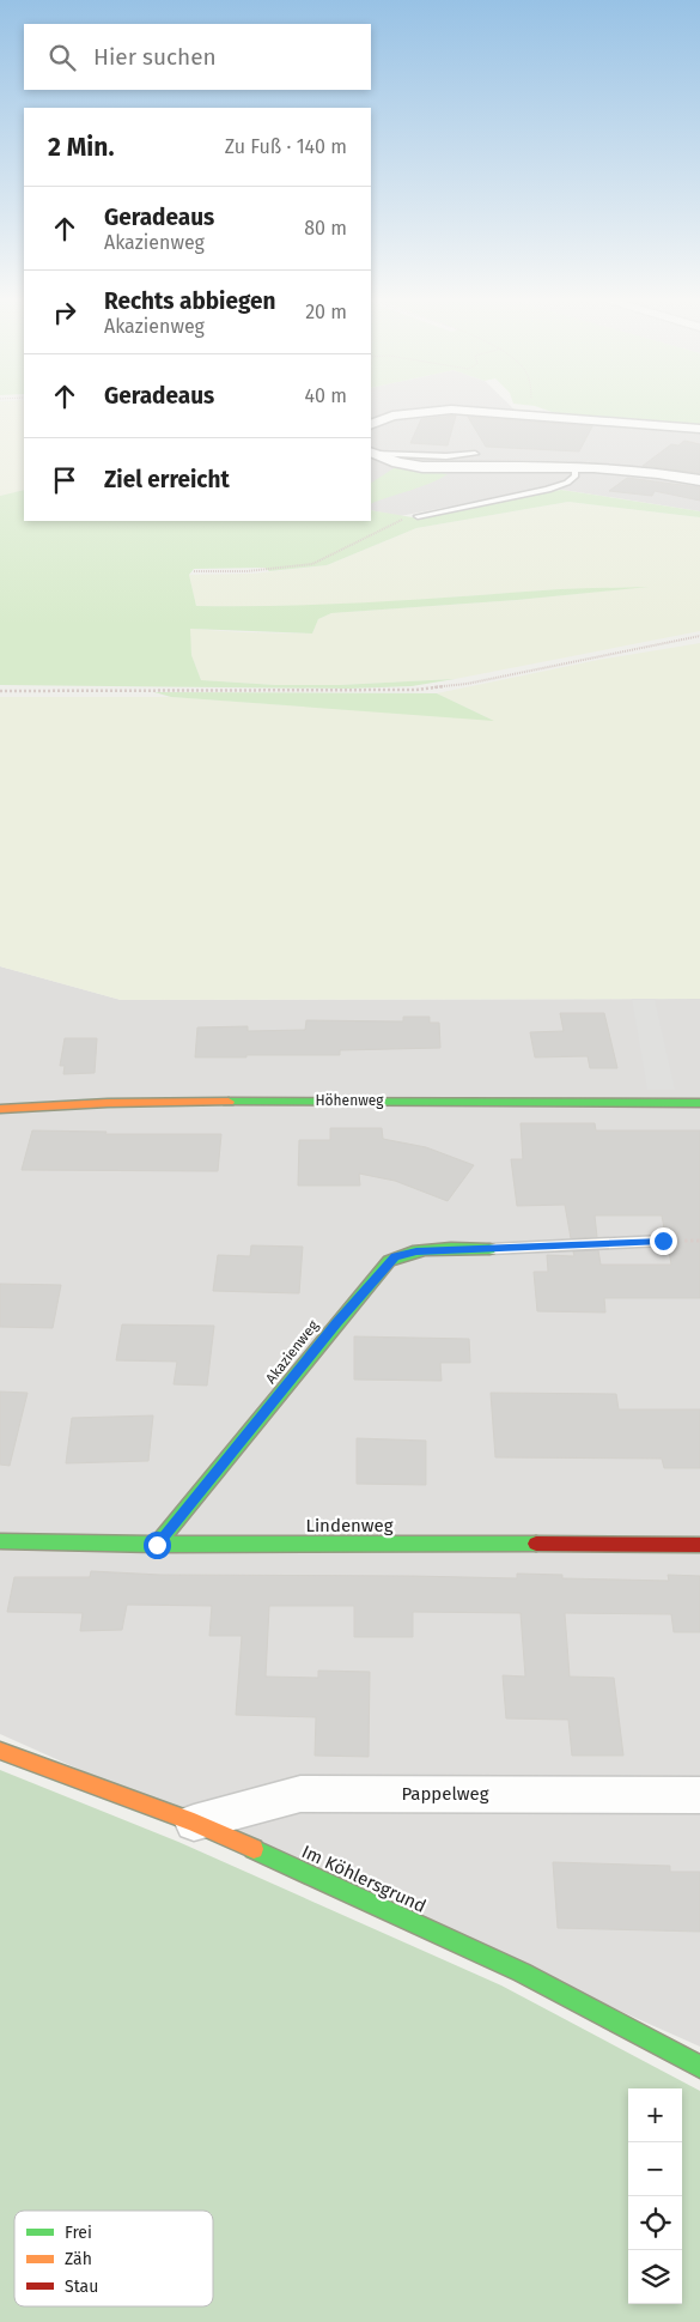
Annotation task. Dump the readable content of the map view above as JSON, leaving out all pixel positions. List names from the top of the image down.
{
  "streets": {
    "street": [
      "Höhenweg",
      "Akazienweg",
      "Lindenweg",
      "Pappelweg",
      "Im Köhlersgrund"
    ]
  },
  "crossings": [
    ["Akazienweg", "Lindenweg"],
    ["Pappelweg", "Im Köhlersgrund"]
  ],
  "legend": ["Frei", "Zäh", "Stau"],
  "page": {
    "search": "Hier suchen",
    "heading": ["2 Min.", "Zu Fuß · 140 m"],
    "list": [
      ["Geradeaus", "Akazienweg", "80 m"],
      ["Rechts abbiegen", "Akazienweg", "20 m"],
      ["Geradeaus", "40 m"],
      "Ziel erreicht"
    ],
    "map_buttons": ["+", "−"]
  }
}
